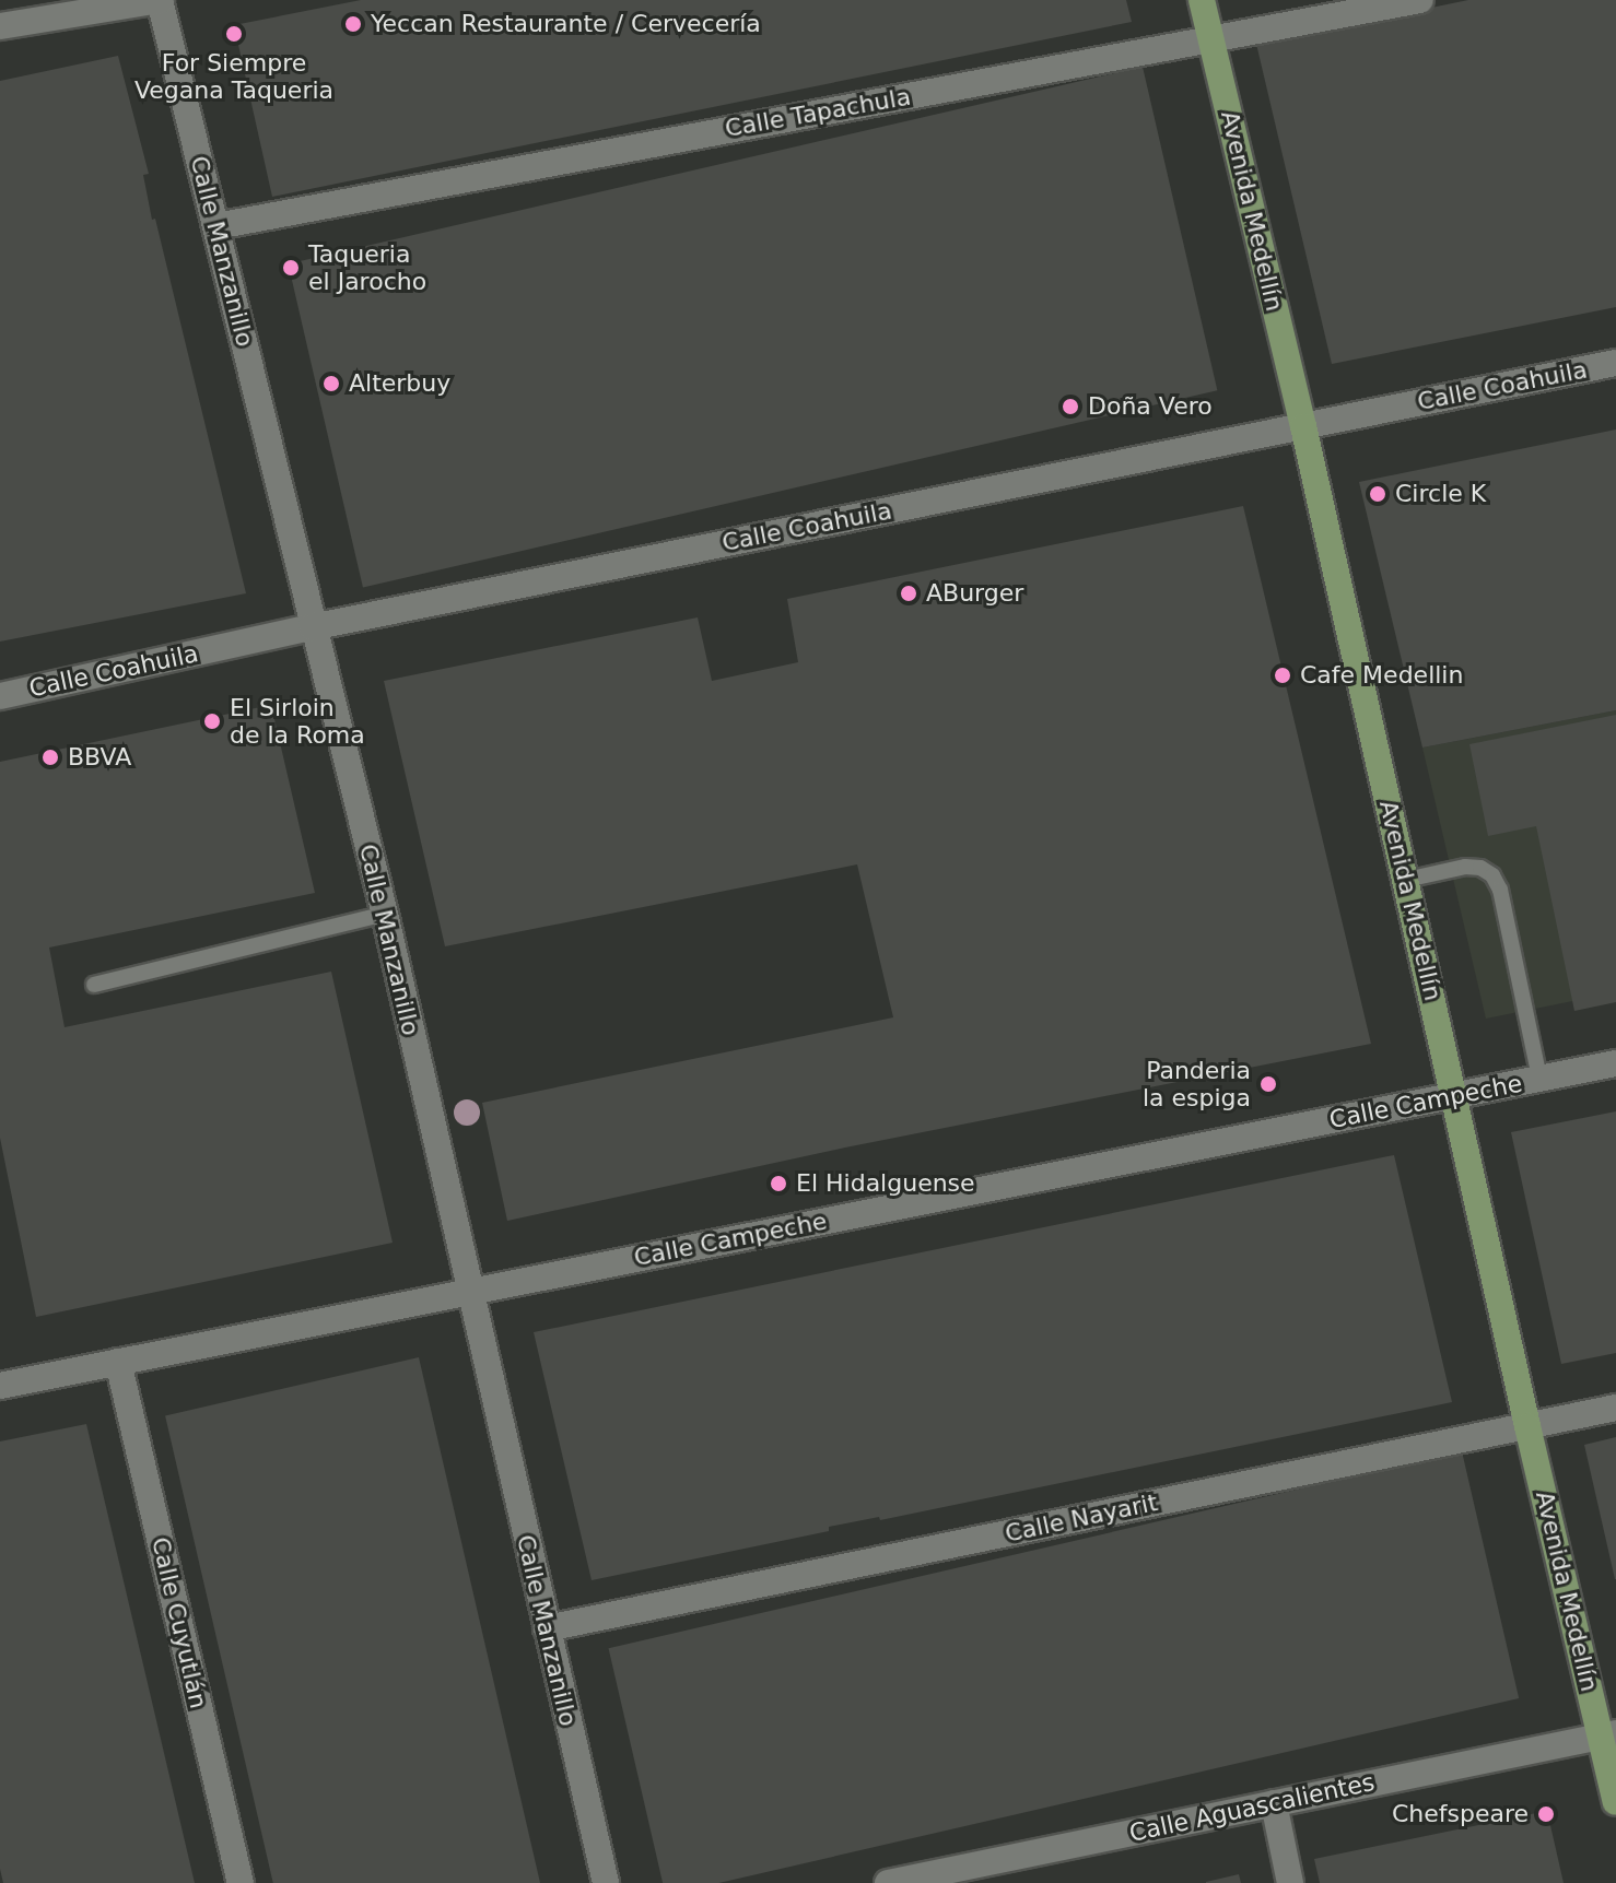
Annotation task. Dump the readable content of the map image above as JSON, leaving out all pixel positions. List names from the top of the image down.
{
  "streets": {
    "main road": ["Avenida Medellín"],
    "street": [
      "Calle Tapachula",
      "Calle Manzanillo",
      "Calle Coahuila",
      "Calle Campeche",
      "Calle Nayarit",
      "Calle Cuyutlán",
      "Calle Aguascalientes"
    ]
  },
  "crossings": [
    ["Calle Tapachula", "Avenida Medellín"],
    ["Calle Tapachula", "Calle Manzanillo"],
    ["Avenida Medellín", "Calle Coahuila"],
    ["Avenida Medellín", "Calle Campeche"],
    ["Avenida Medellín", "Calle Nayarit"],
    ["Avenida Medellín", "Calle Aguascalientes"],
    ["Calle Manzanillo", "Calle Coahuila"],
    ["Calle Manzanillo", "Calle Campeche"],
    ["Calle Manzanillo", "Calle Nayarit"],
    ["Calle Campeche", "Calle Cuyutlán"]
  ],
  "places": [
    "Yeccan Restaurante / Cervecería",
    "For Siempre Vegana Taqueria",
    "Taqueria el Jarocho",
    "Alterbuy",
    "Doña Vero",
    "Circle K",
    "ABurger",
    "Cafe Medellin",
    "El Sirloin de la Roma",
    "BBVA",
    "Panderia la espiga",
    "El Hidalguense",
    "Chefspeare"
  ]
}
